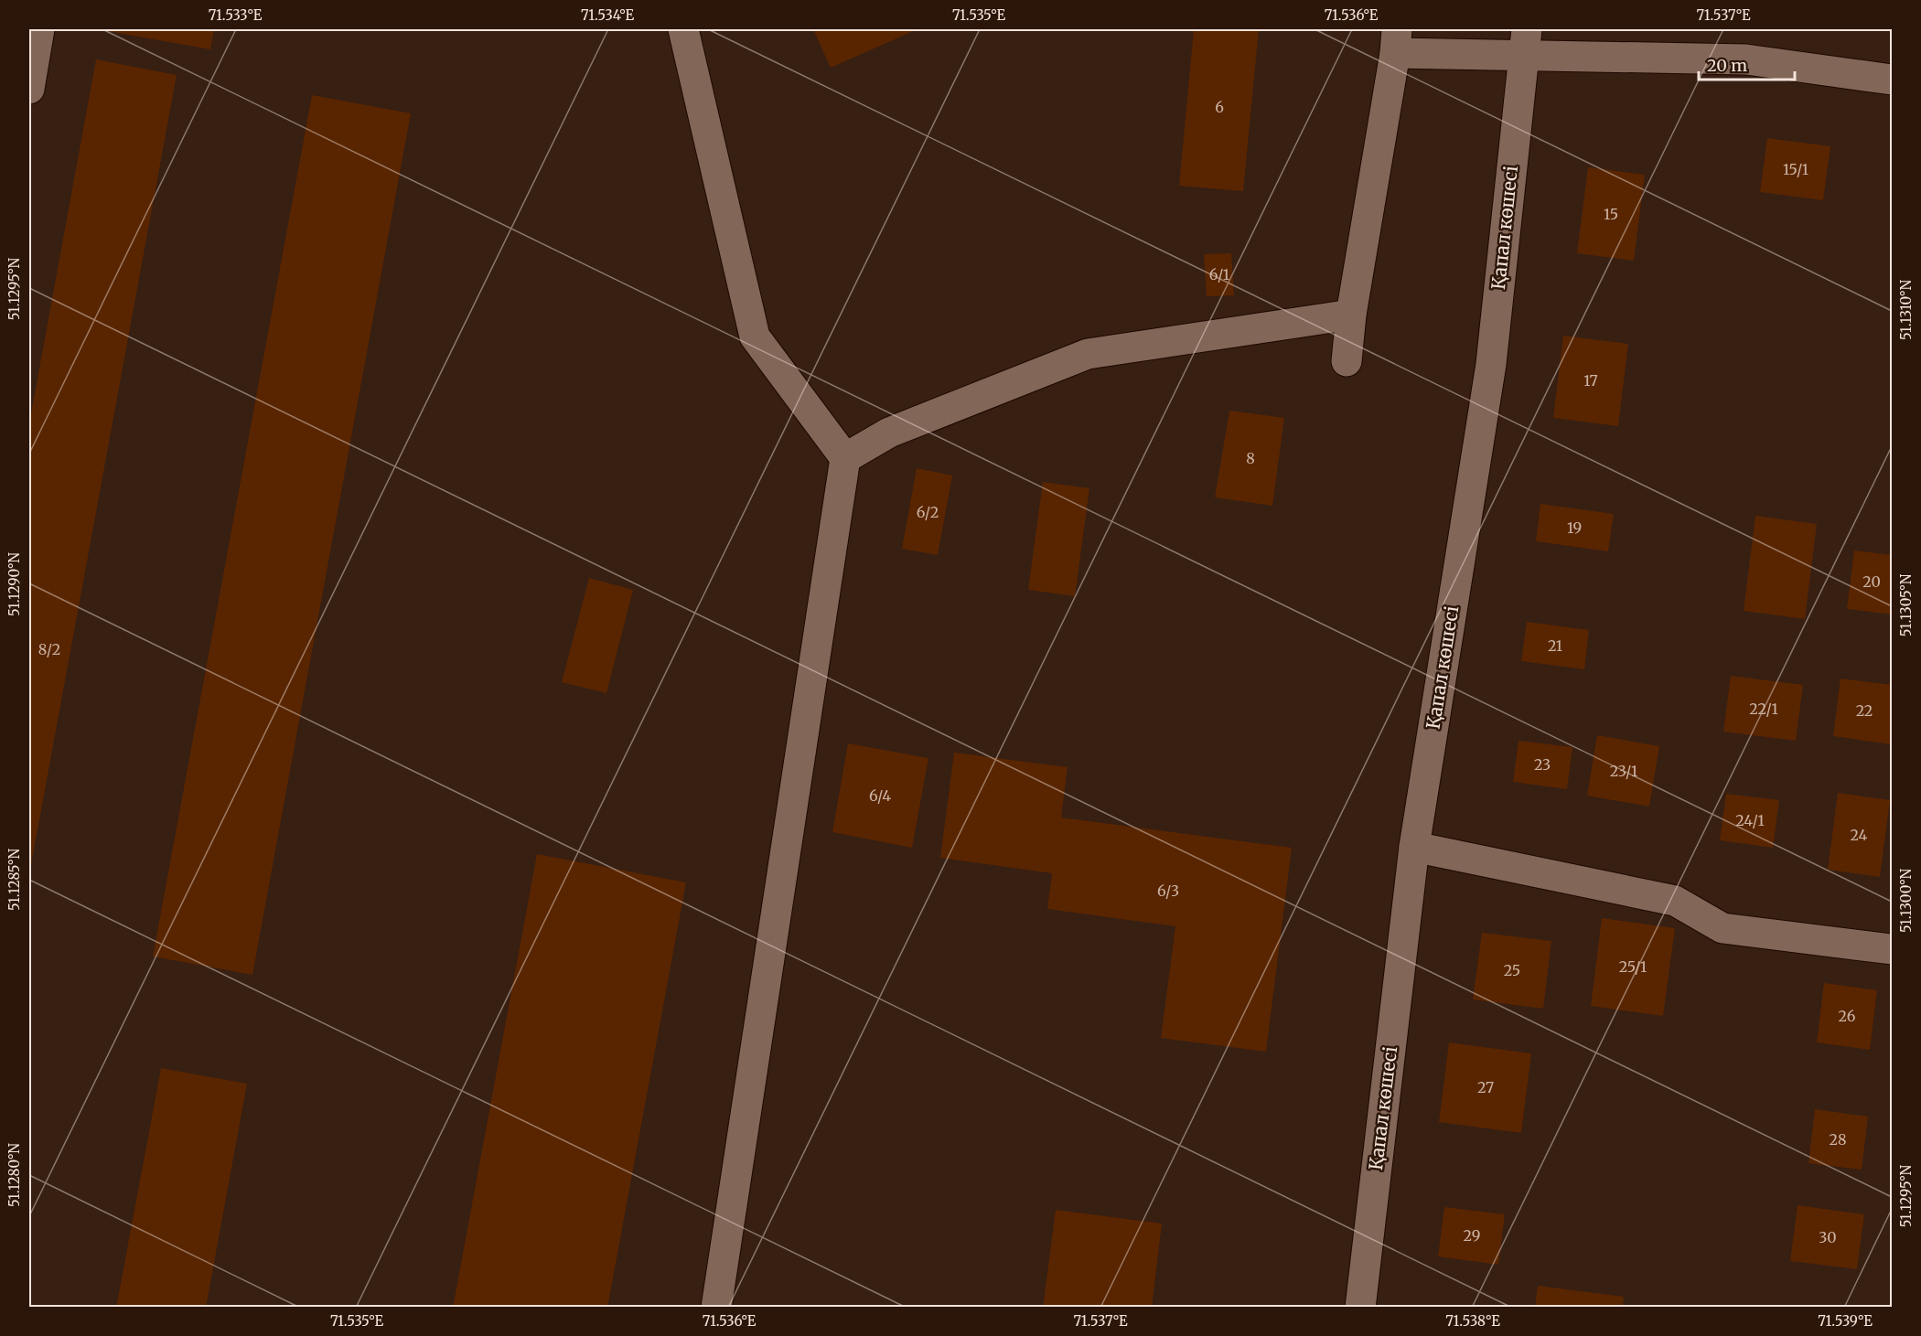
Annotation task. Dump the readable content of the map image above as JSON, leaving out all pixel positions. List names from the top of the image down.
{
  "streets": {
    "street": ["Қапал көшесі"]
  },
  "house_numbers": [
    "6",
    "15/1",
    "15",
    "6/1",
    "17",
    "8",
    "6/2",
    "19",
    "20",
    "21",
    "8/2",
    "22/1",
    "22",
    "23",
    "23/1",
    "6/4",
    "24/1",
    "24",
    "6/3",
    "25/1",
    "25",
    "26",
    "27",
    "28",
    "29",
    "30"
  ],
  "scale_bar": "20 m",
  "coordinates": [
    "71.533°E",
    "71.534°E",
    "71.535°E",
    "71.536°E",
    "71.537°E",
    "51.1295°N",
    "51.1310°N",
    "51.1290°N",
    "51.1305°N",
    "51.1285°N",
    "51.1300°N",
    "51.1280°N",
    "71.538°E",
    "71.539°E"
  ]
}
